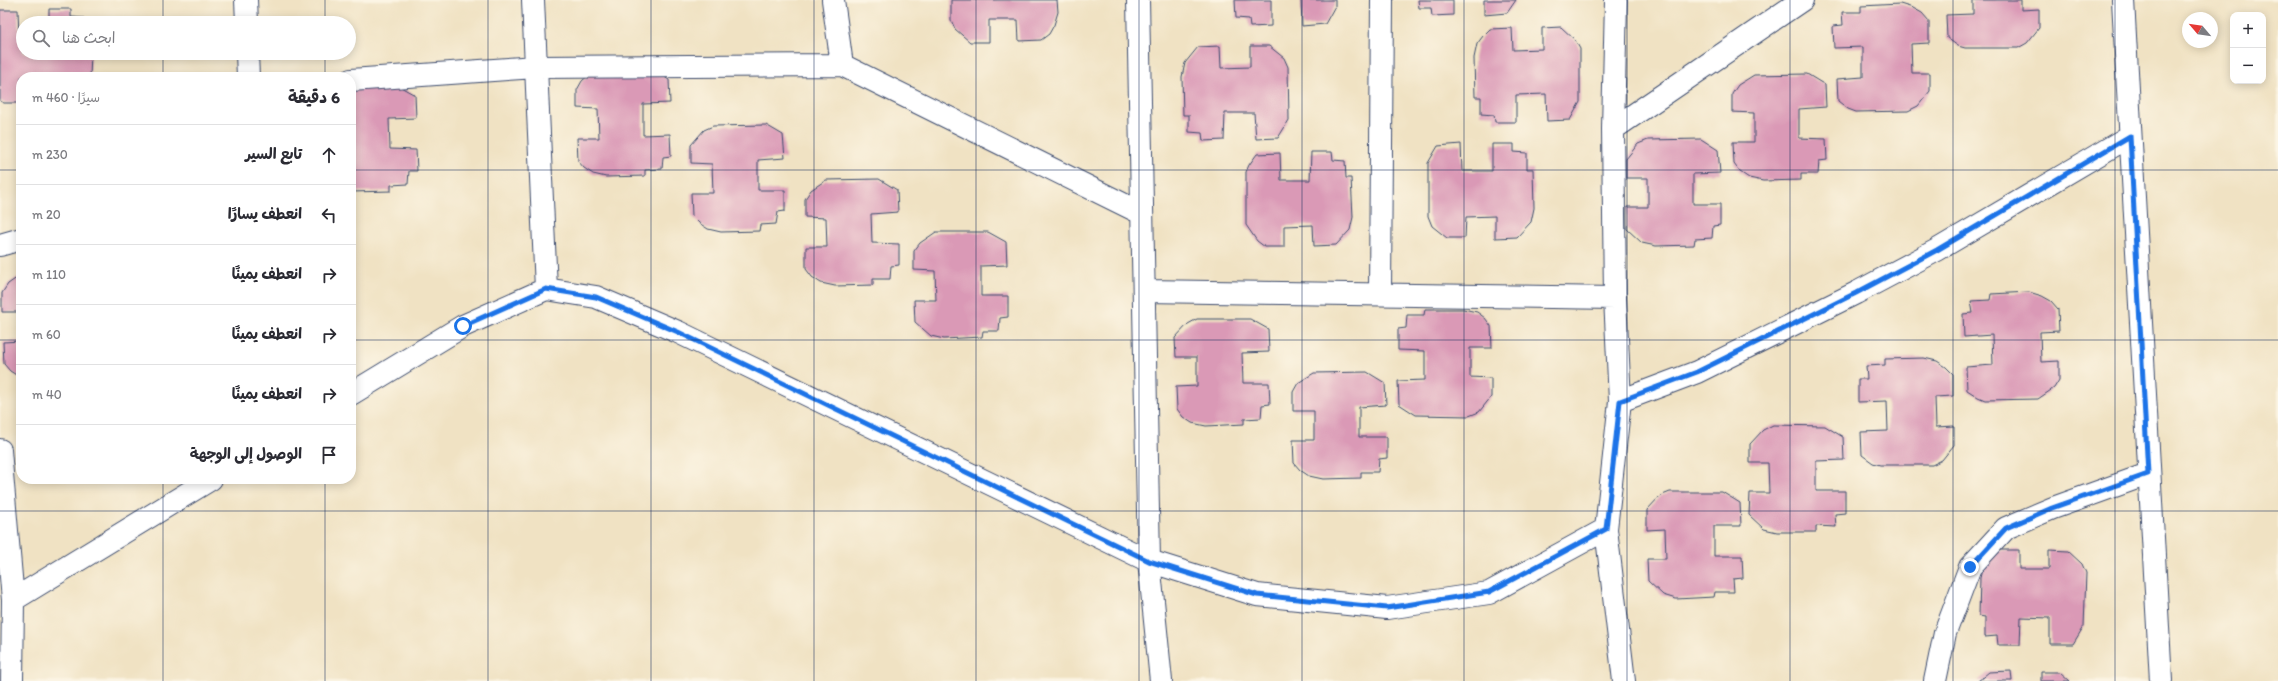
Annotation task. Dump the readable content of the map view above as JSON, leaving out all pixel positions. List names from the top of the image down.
{
  "north": "top left",
  "page": {
    "map_buttons": ["+", "−"],
    "search": "ابحث هنا",
    "heading": ["6 دقيقة", "سيرًا · 460 m"],
    "list": [
      ["تابع السير", "230 m"],
      ["انعطف يسارًا", "20 m"],
      ["انعطف يمينًا", "110 m"],
      ["انعطف يمينًا", "60 m"],
      ["انعطف يمينًا", "40 m"],
      "الوصول إلى الوجهة"
    ]
  }
}
